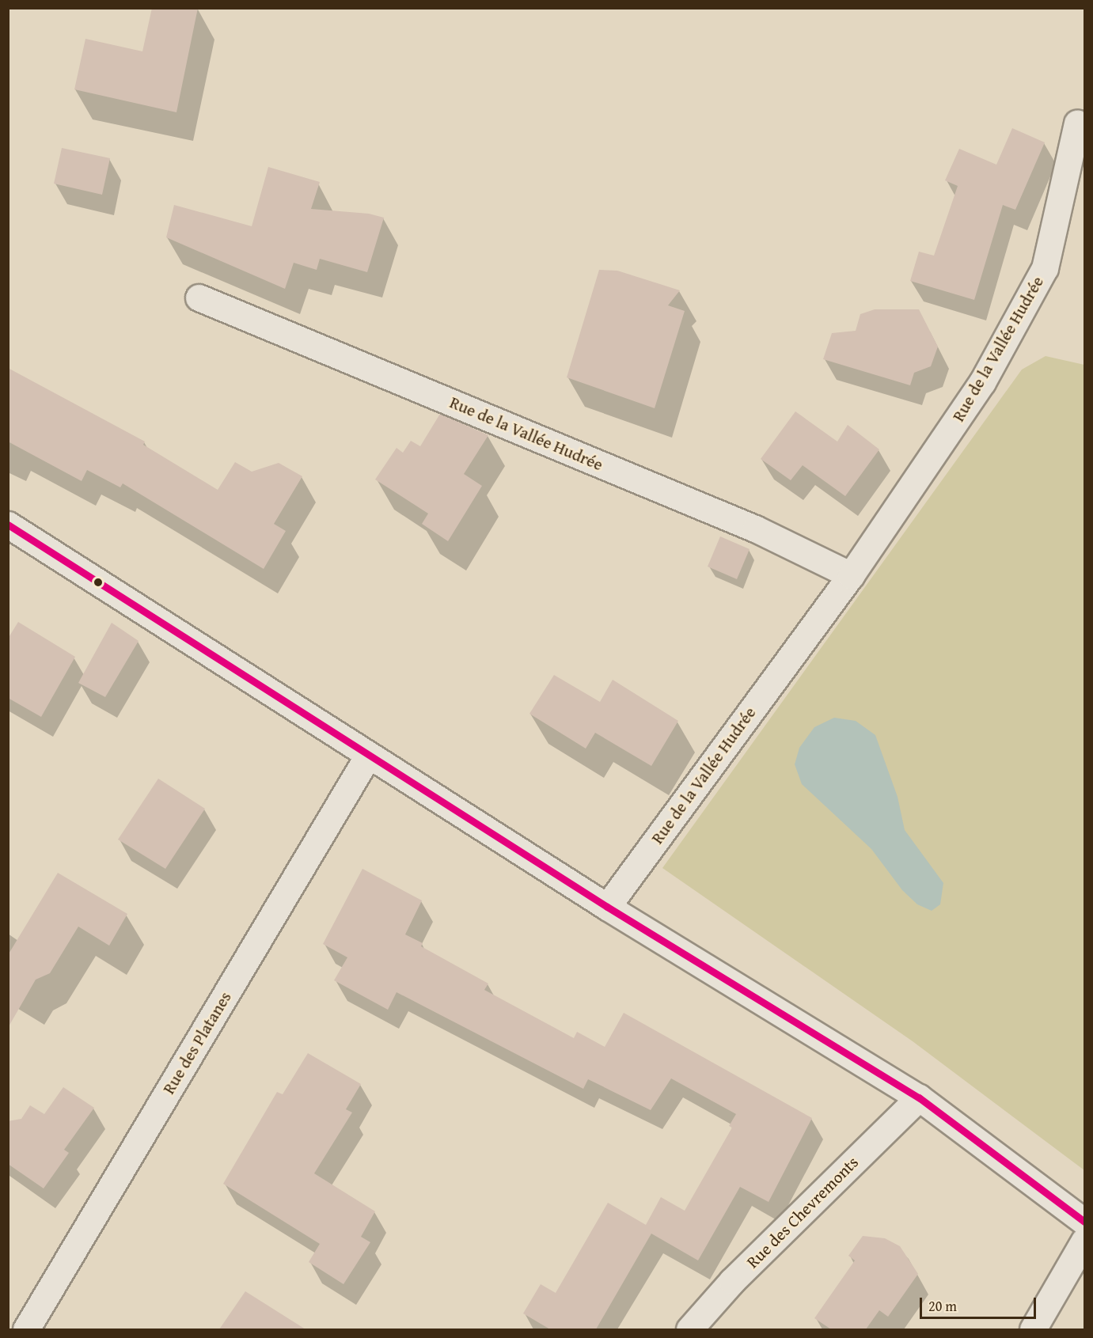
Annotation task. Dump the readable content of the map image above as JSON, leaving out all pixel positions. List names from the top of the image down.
{
  "streets": {
    "street": ["Rue de la Vallée Hudrée", "Rue des Platanes", "Rue des Chevremonts"]
  },
  "scale_bar": "20 m"
}
